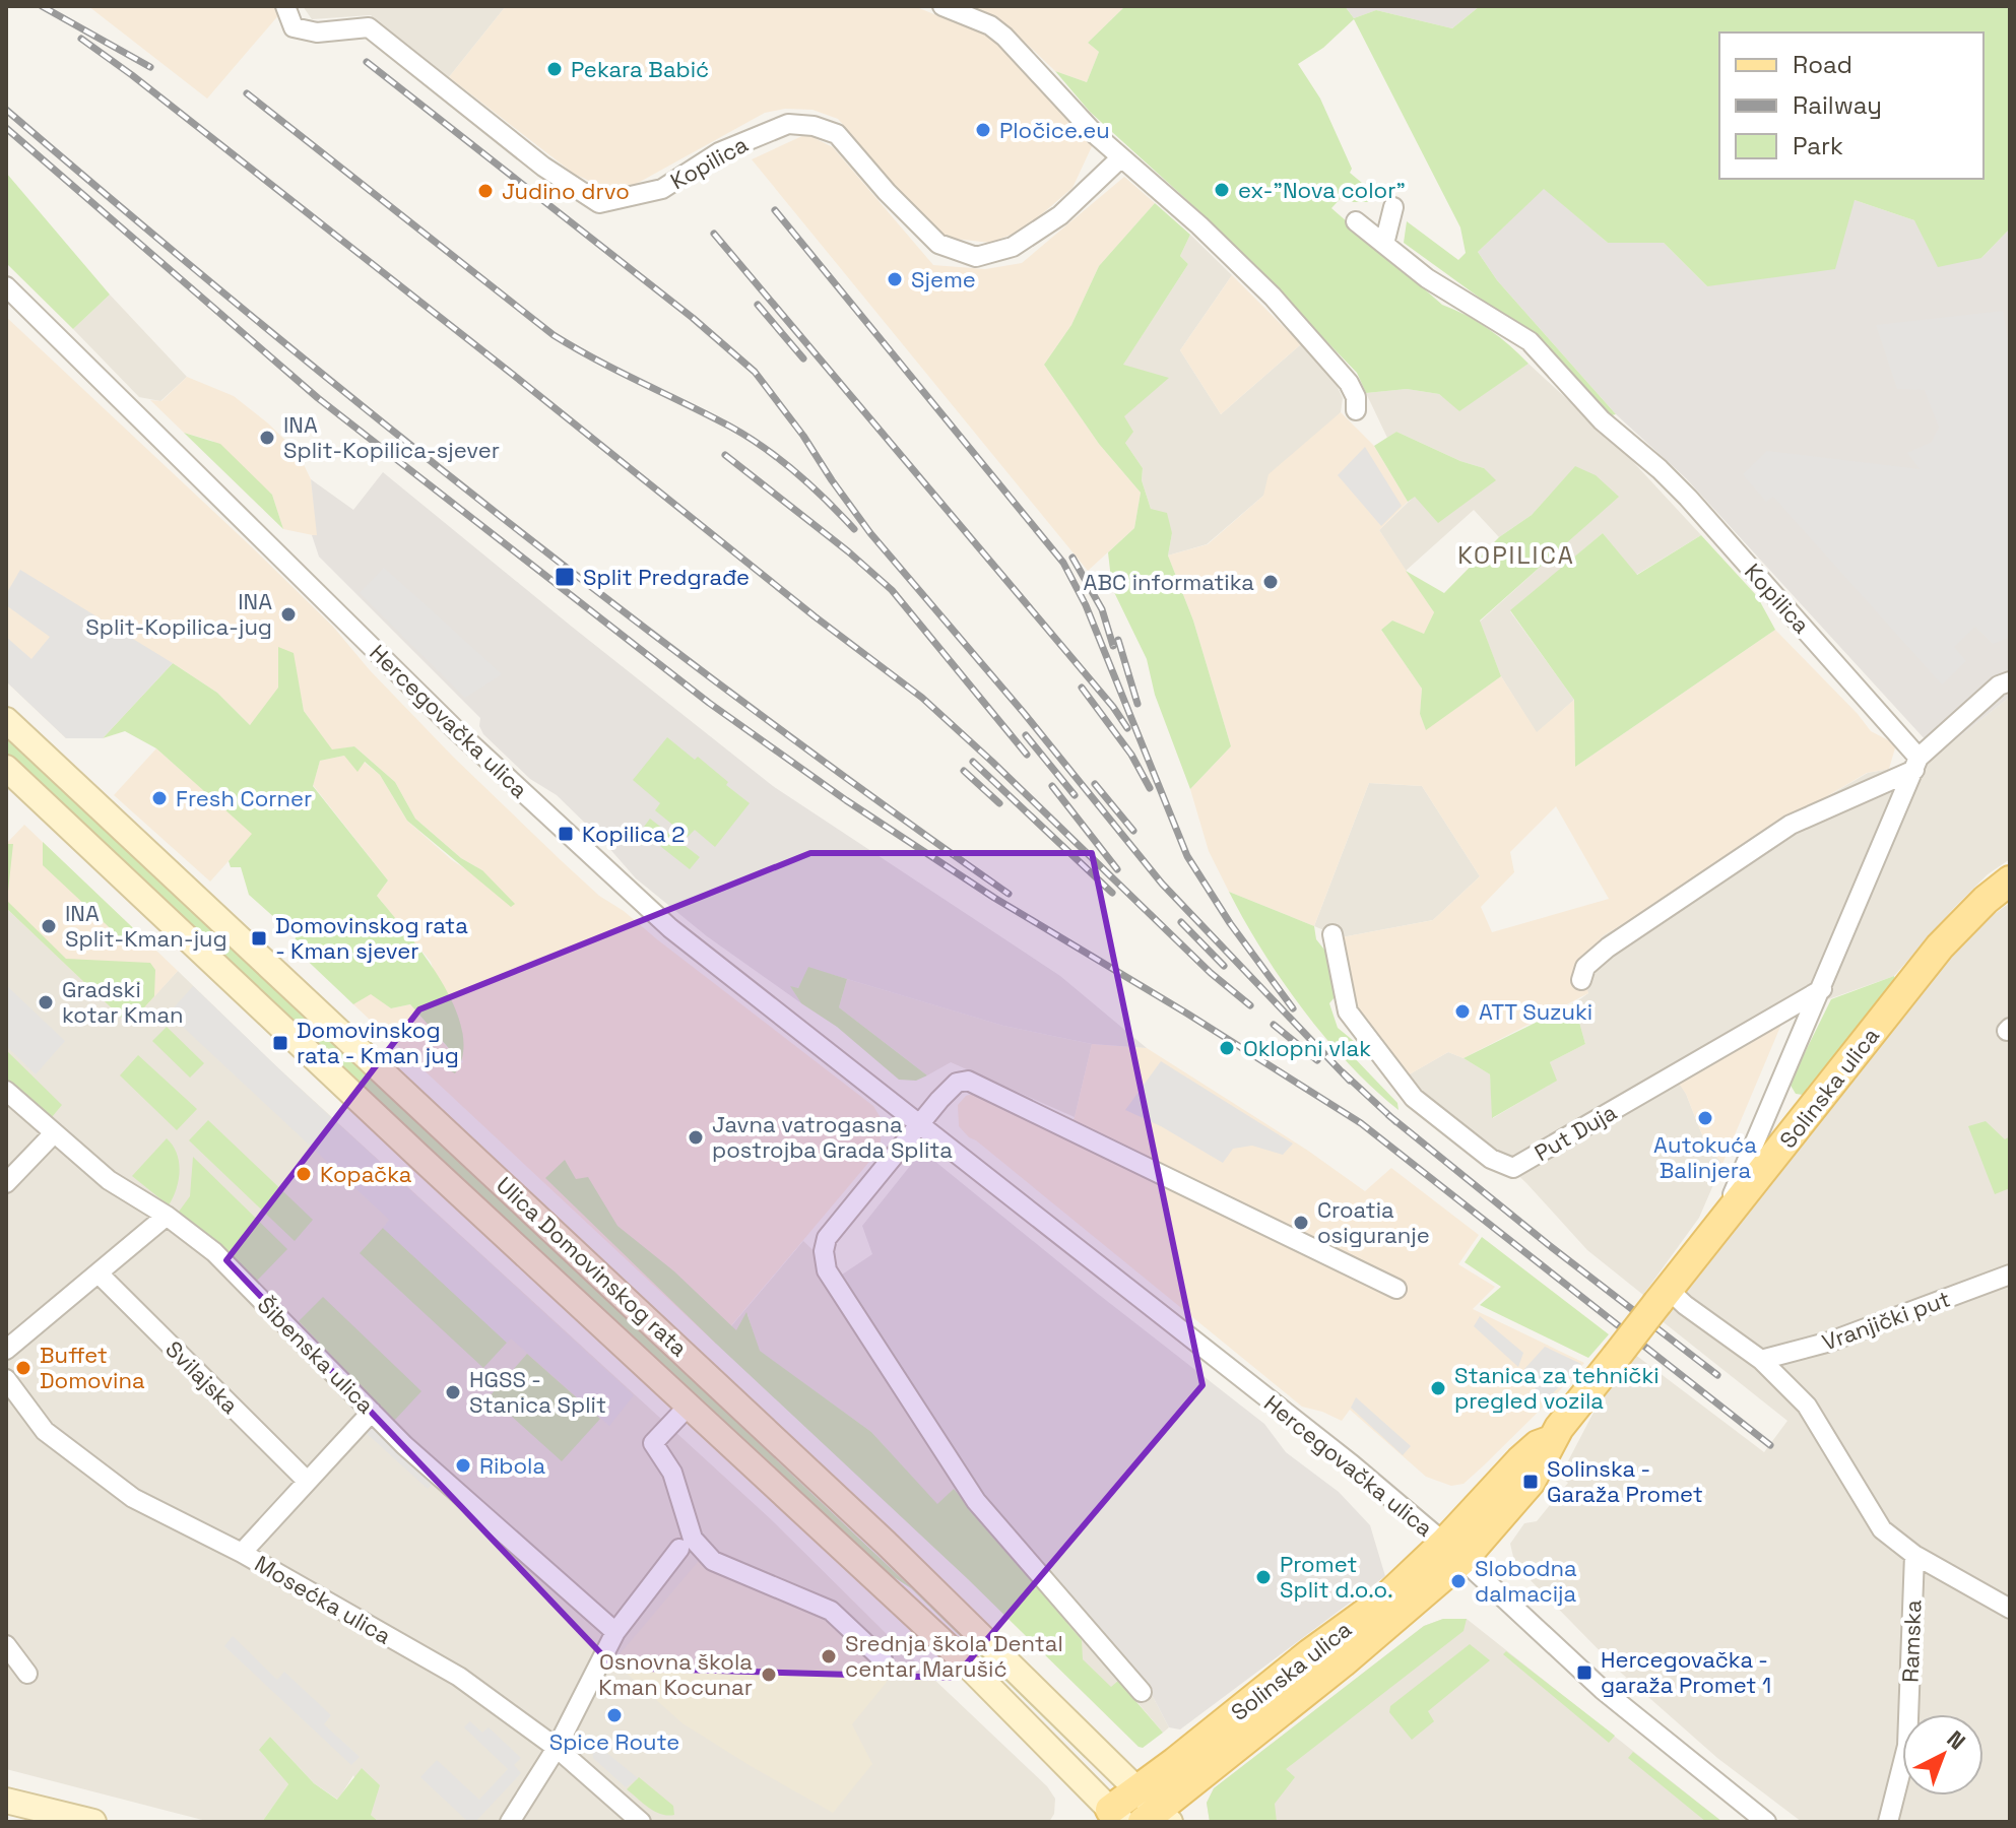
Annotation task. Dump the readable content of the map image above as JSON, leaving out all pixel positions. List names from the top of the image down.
{
  "streets": {
    "main road": ["Solinska ulica", "Ulica Domovinskog rata"],
    "street": [
      "Kopilica",
      "Hercegovačka ulica",
      "Put Duja",
      "Vranjički put",
      "Šibenska ulica",
      "Svilajska",
      "Mosećka ulica",
      "Ramska"
    ]
  },
  "crossings": [
    ["Hercegovačka ulica", "Solinska ulica"],
    ["Solinska ulica", "Ulica Domovinskog rata"]
  ],
  "districts": ["KOPILICA"],
  "places": {
    "other": [
      "Pekara Babić",
      "Pločice.eu",
      "ex-\"Nova color\"",
      "Judino drvo",
      "Sjeme",
      "INA Split-Kopilica-sjever",
      "ABC informatika",
      "INA Split-Kopilica-jug",
      "Fresh Corner",
      "INA Split-Kman-jug",
      "Gradski kotar Kman",
      "ATT Suzuki",
      "Oklopni vlak",
      "Autokuća Balinjera",
      "Javna vatrogasna postrojba Grada Splita",
      "Kopačka",
      "Croatia osiguranje",
      "Buffet Domovina",
      "Stanica za tehnički pregled vozila",
      "HGSS - Stanica Split",
      "Ribola",
      "Promet Split d.o.o.",
      "Slobodna dalmacija",
      "Srednja škola Dental centar Marušić",
      "Osnovna škola Kman Kocunar",
      "Spice Route"
    ],
    "transit": [
      "Split Predgrađe",
      "Kopilica 2",
      "Domovinskog rata - Kman sjever",
      "Domovinskog rata - Kman jug",
      "Solinska - Garaža Promet",
      "Hercegovačka - garaža Promet 1"
    ]
  },
  "legend": ["Road", "Railway", "Park"],
  "north": "top right"
}
